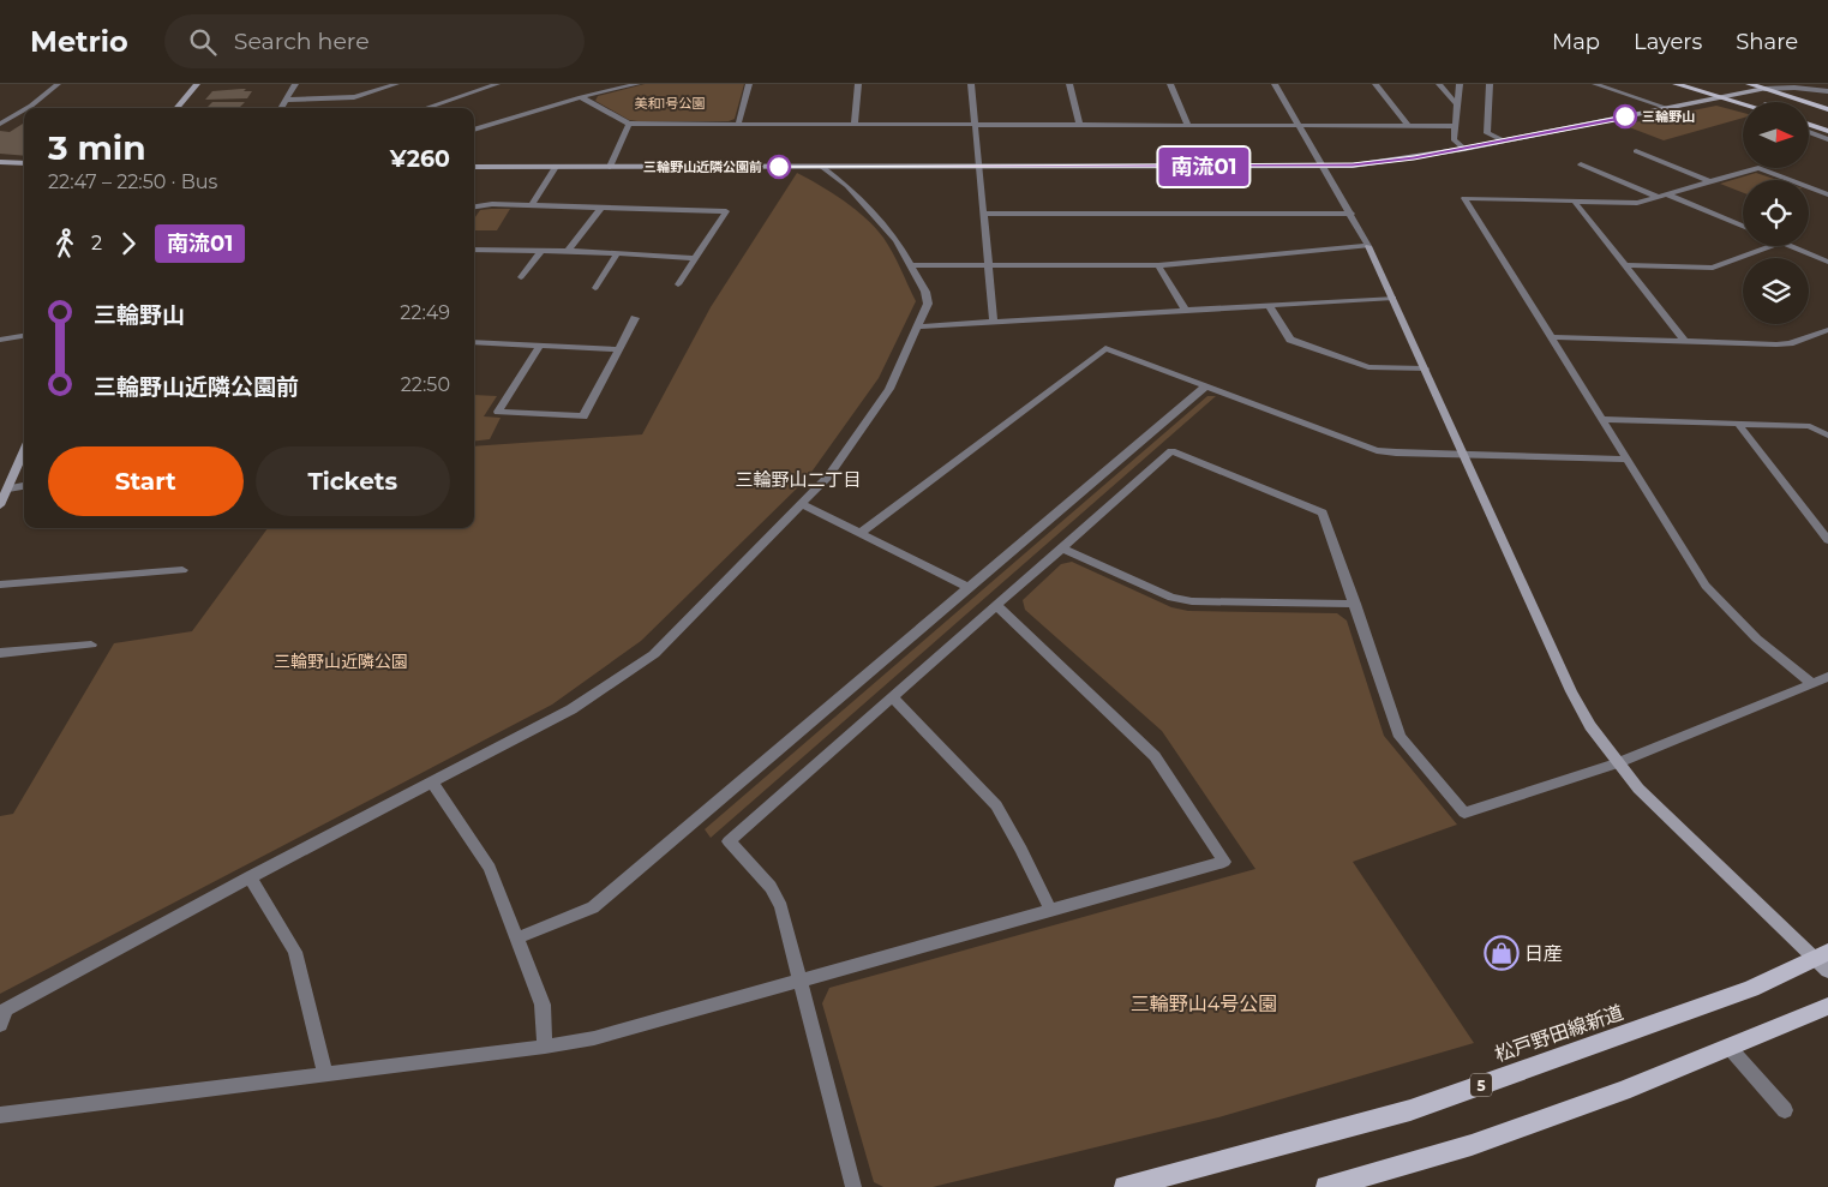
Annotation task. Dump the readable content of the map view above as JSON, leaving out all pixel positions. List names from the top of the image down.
{
  "streets": {
    "main road": ["松戸野田線新道", "5"]
  },
  "districts": ["三輪野山二丁目"],
  "parks": ["美和1号公園", "三輪野山近隣公園", "三輪野山4号公園"],
  "places": {
    "other": ["三輪野山", "三輪野山近隣公園前"],
    "shop": ["日産"]
  },
  "lines": ["bus line 南流01"],
  "north": "right",
  "page": {
    "header": "Metrio",
    "search": "Search here",
    "nav": ["Map", "Layers", "Share"],
    "on_map": "南流01",
    "heading": ["3 min", "22:47 – 22:50 · Bus", "¥260"],
    "legs": ["2", "南流01"],
    "list": [
      {
        "name": "三輪野山",
        "value": "22:49"
      },
      {
        "name": "三輪野山近隣公園前",
        "value": "22:50"
      }
    ],
    "buttons": ["Start", "Tickets"]
  }
}
